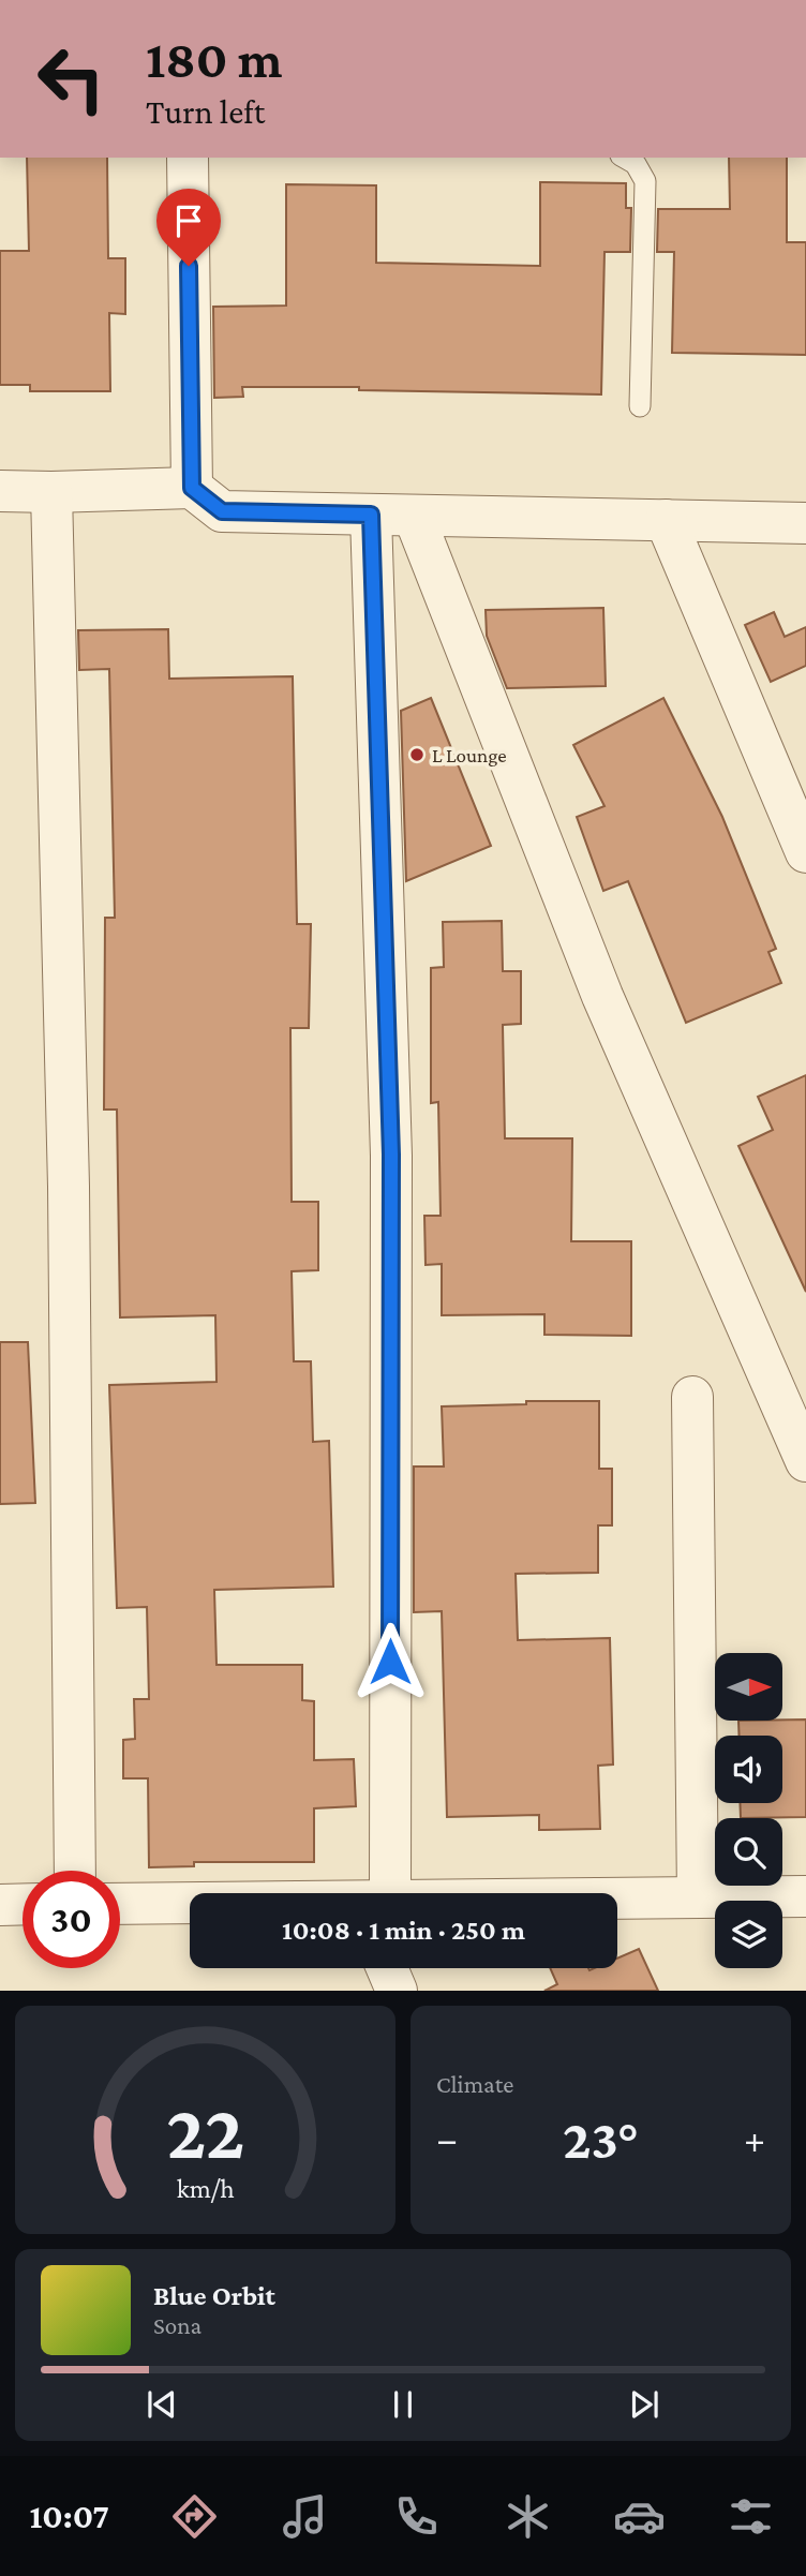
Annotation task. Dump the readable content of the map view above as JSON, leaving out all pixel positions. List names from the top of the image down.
{
  "places": ["L Lounge"],
  "north": "right",
  "page": {
    "turn": ["180 m", "Turn left"],
    "limit": "30",
    "trip": "10:08 · 1 min · 250 m",
    "tile": "Climate",
    "heat": ["−", "23°", "+"],
    "song": ["Blue Orbit", "Sona"],
    "tabs": "10:07",
    "gauge": ["22", "km/h"]
  }
}
